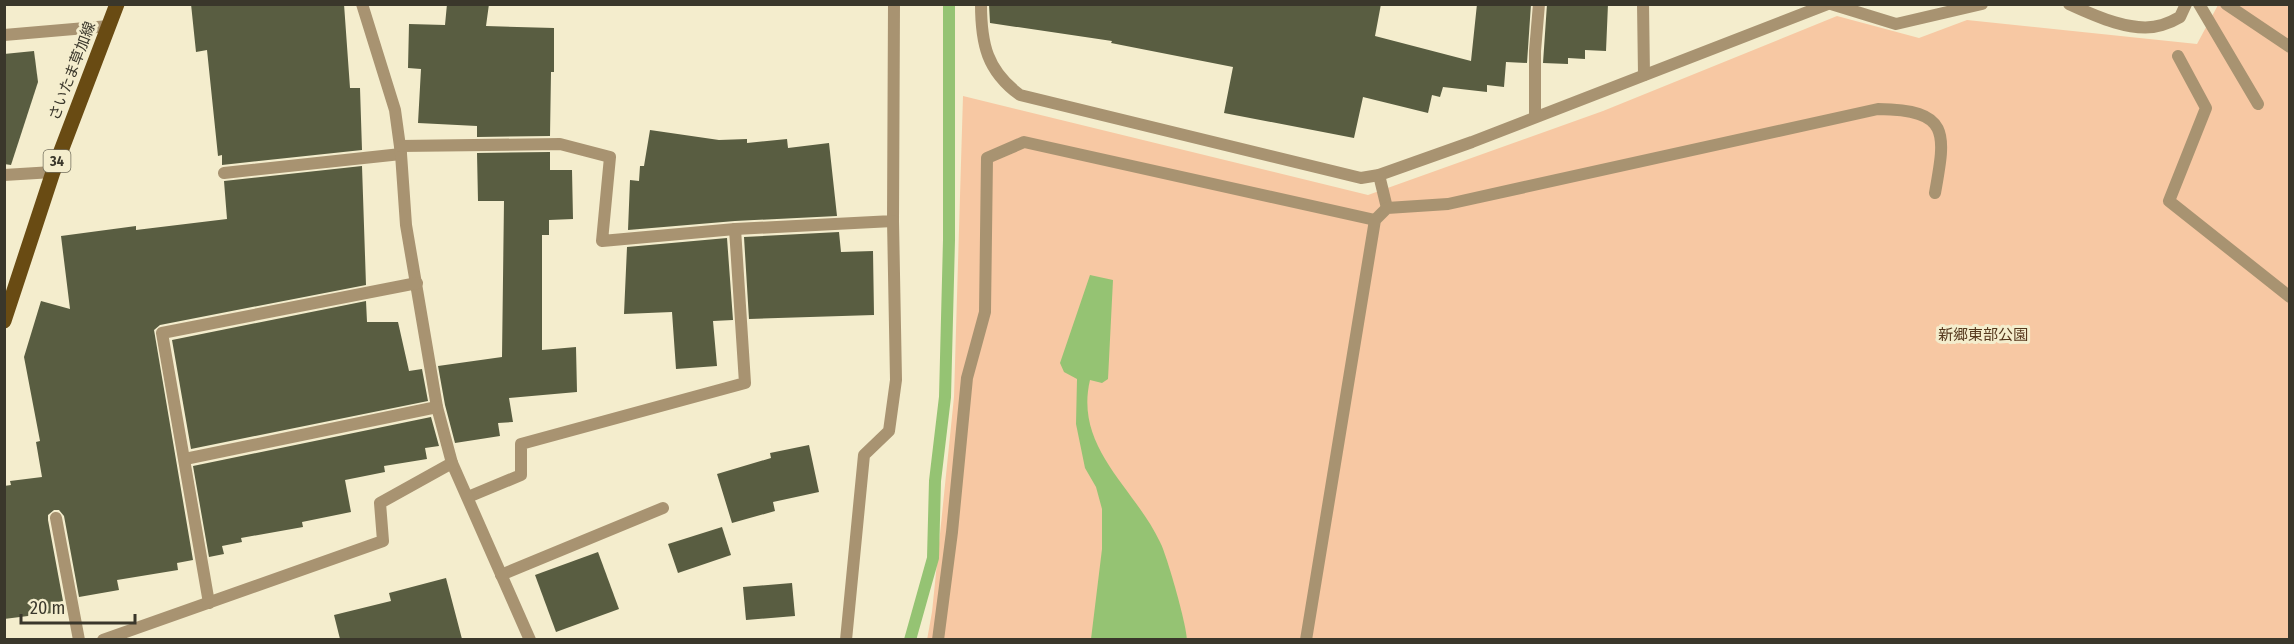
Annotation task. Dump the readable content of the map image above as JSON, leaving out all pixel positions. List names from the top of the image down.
{
  "streets": {
    "main road": ["さいたま草加線", "34"]
  },
  "parks": ["新郷東部公園"],
  "scale_bar": "20 m"
}
